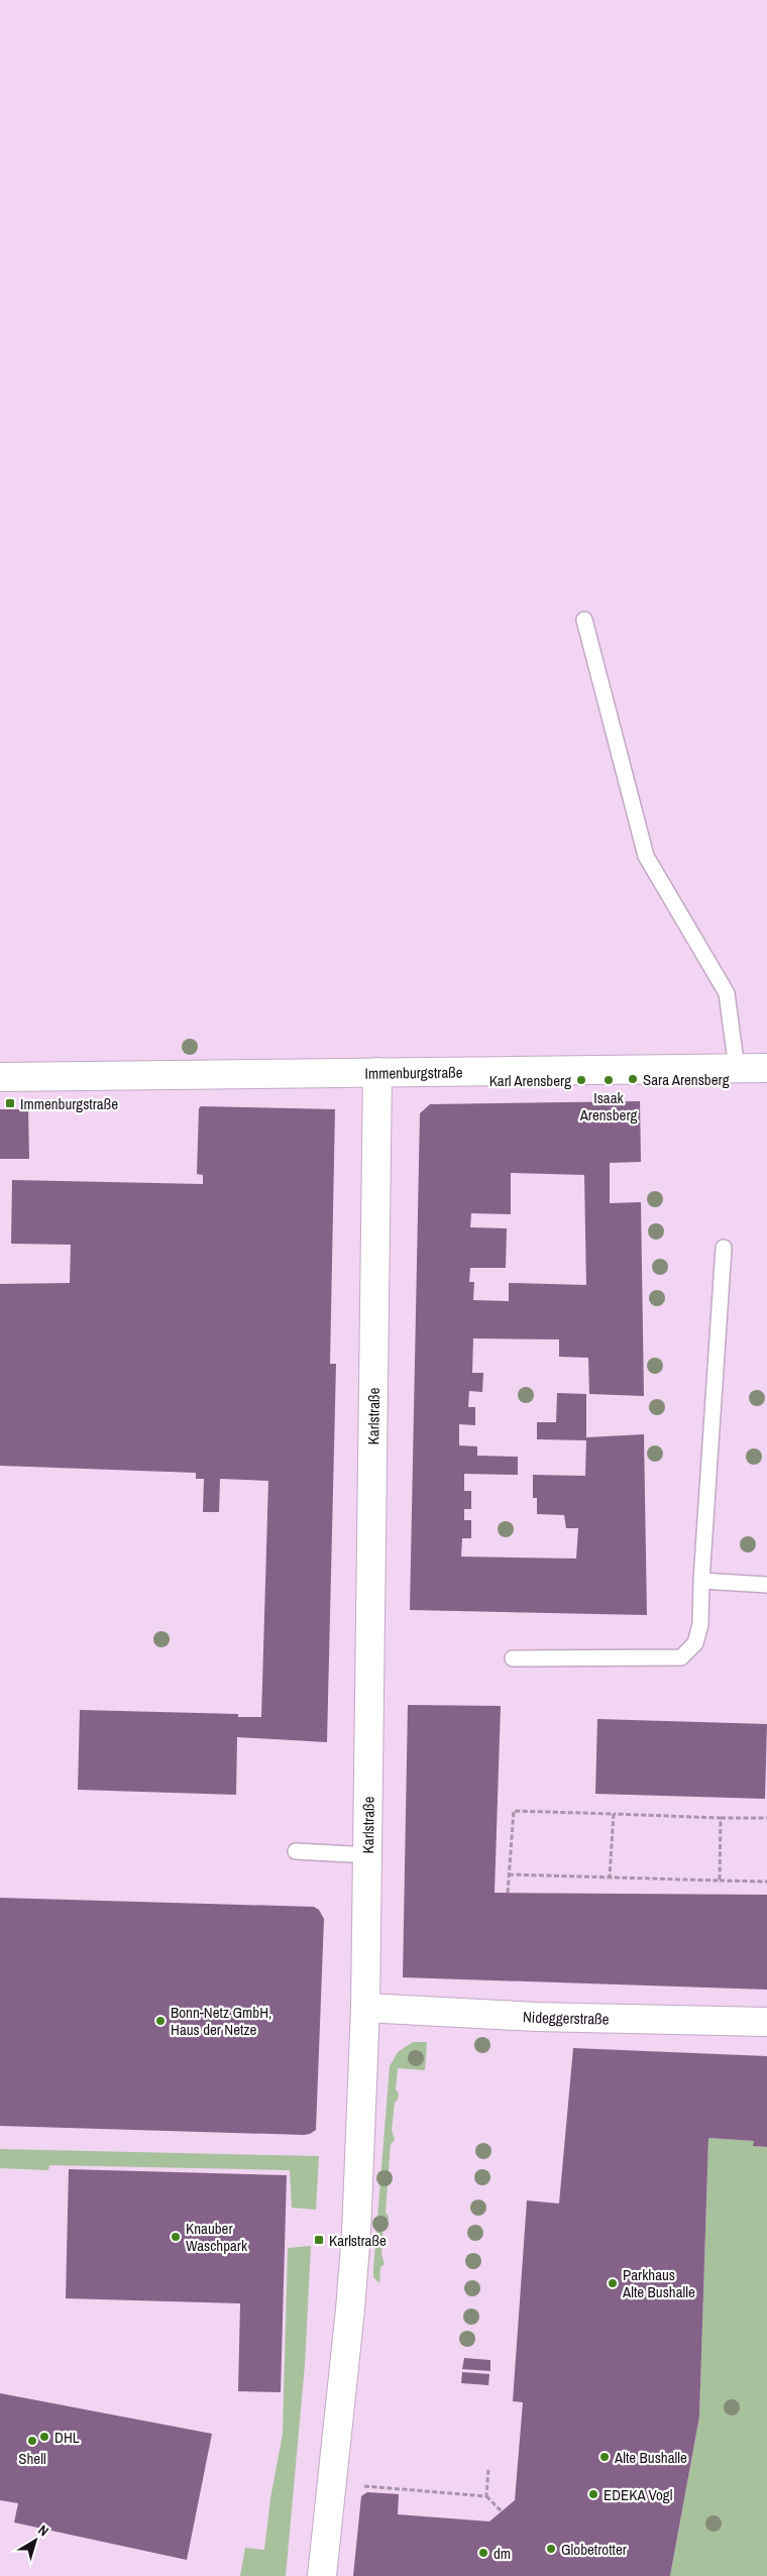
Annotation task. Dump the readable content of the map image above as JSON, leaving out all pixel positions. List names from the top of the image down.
{
  "streets": {
    "street": ["Immenburgstraße", "Karlstraße", "Nideggerstraße"]
  },
  "crossings": [
    ["Immenburgstraße", "Karlstraße"],
    ["Karlstraße", "Nideggerstraße"]
  ],
  "places": {
    "other": [
      "Sara Arensberg",
      "Karl Arensberg",
      "Isaak Arensberg",
      "Bonn-Netz GmbH, Haus der Netze",
      "Knauber Waschpark",
      "Parkhaus Alte Bushalle",
      "DHL",
      "Shell",
      "Alte Bushalle",
      "EDEKA Vogl",
      "Globetrotter",
      "dm"
    ],
    "transit": ["Immenburgstraße", "Karlstraße"]
  },
  "north": "top right"
}
